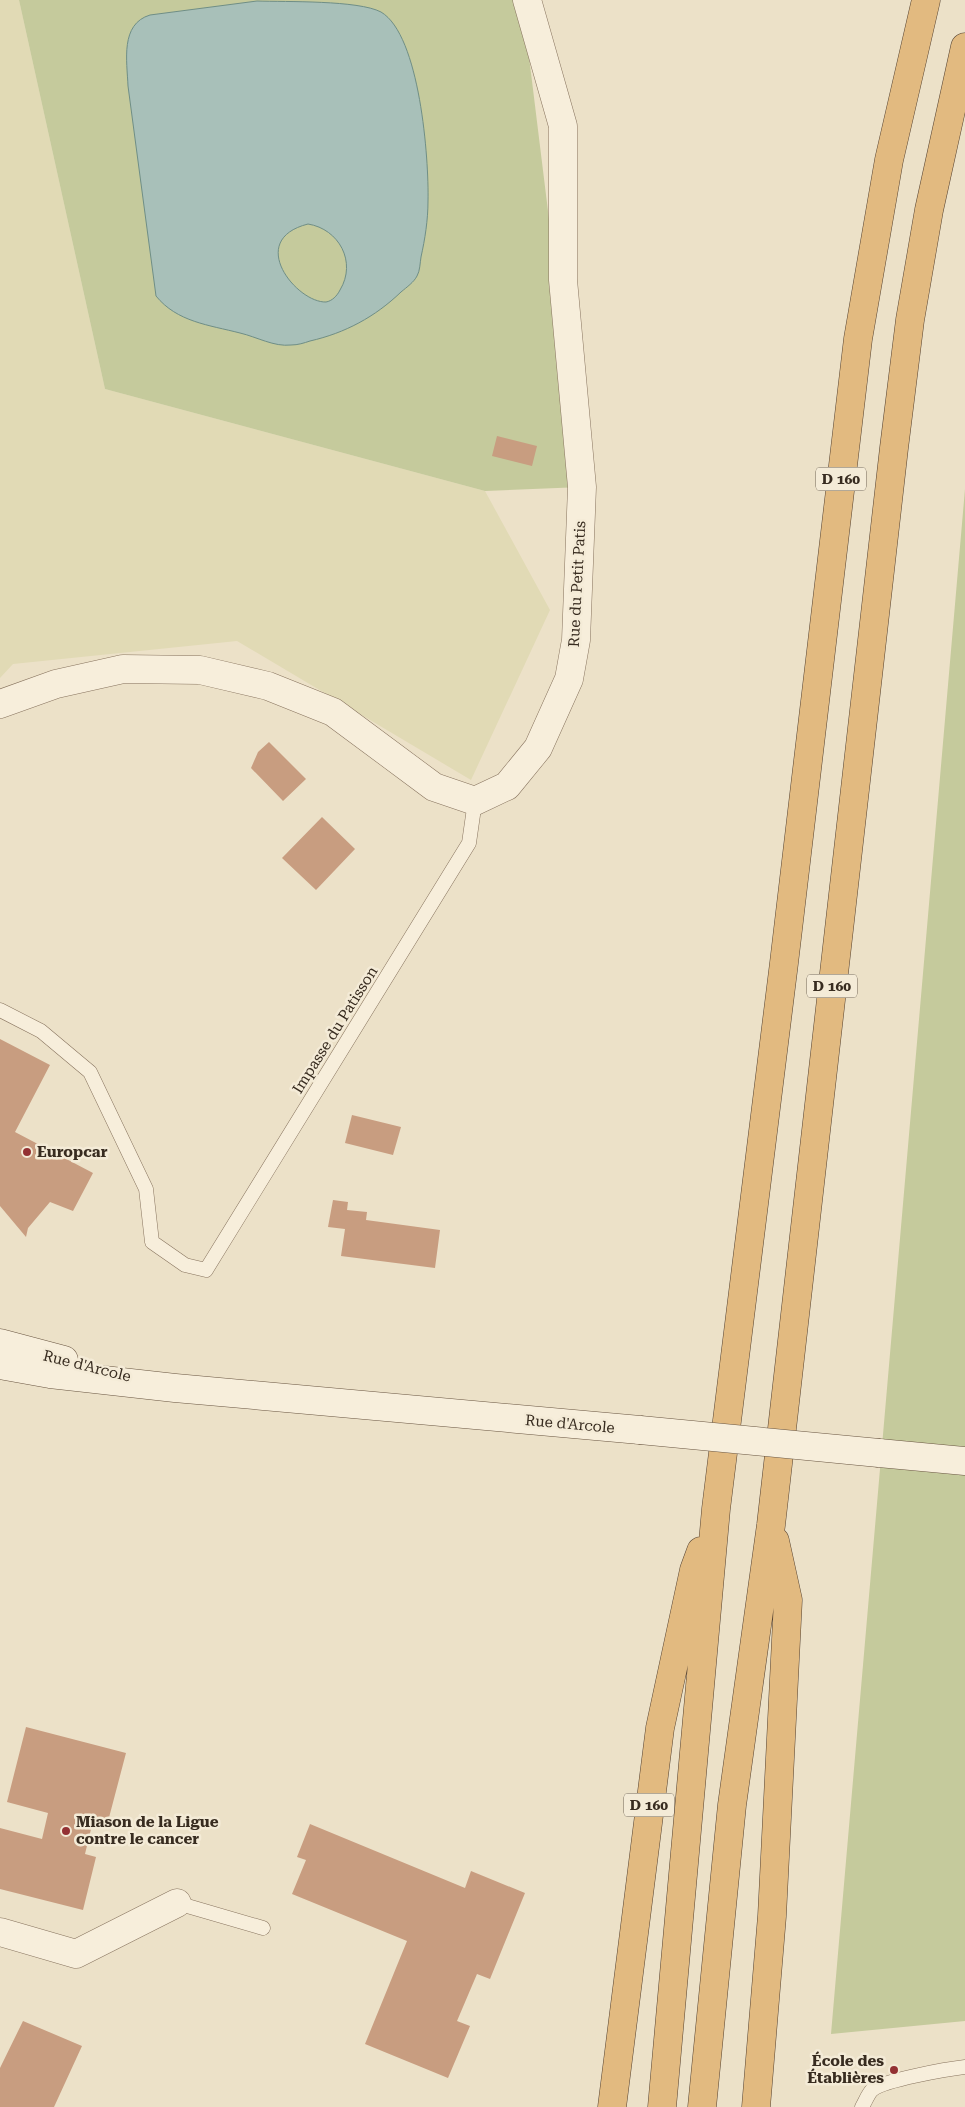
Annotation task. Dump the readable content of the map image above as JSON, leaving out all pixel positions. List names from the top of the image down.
{
  "streets": {
    "highway": ["D 160"],
    "street": ["Rue du Petit Patis", "Rue d'Arcole"],
    "lane": ["Impasse du Patisson"]
  },
  "crossings": [
    ["Rue du Petit Patis", "Impasse du Patisson"]
  ],
  "places": ["Europcar", "Miason de la Ligue contre le cancer", "École des Établières"]
}
